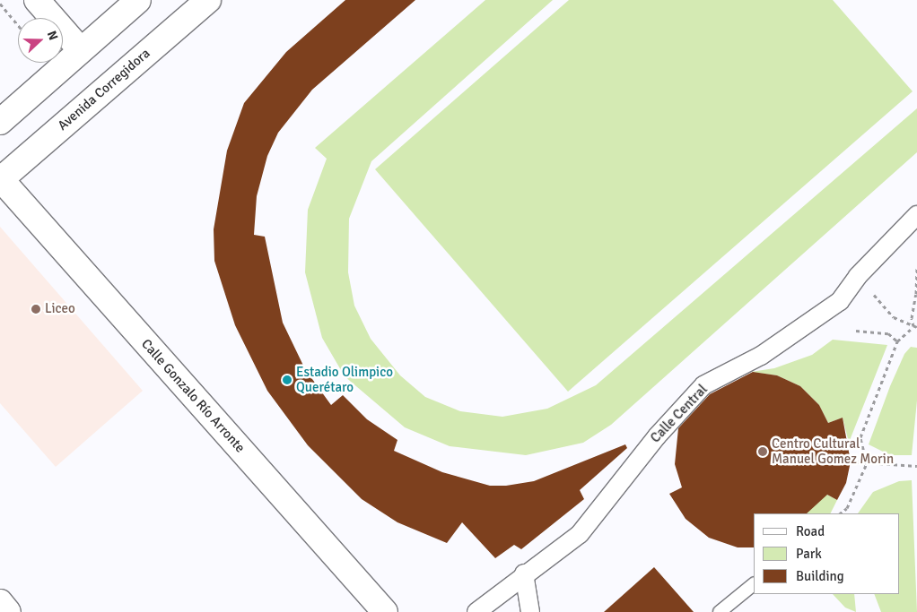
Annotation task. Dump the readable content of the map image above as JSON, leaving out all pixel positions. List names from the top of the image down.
{
  "streets": {
    "street": ["Avenida Corregidora", "Calle Gonzalo Río Arronte", "Calle Central"]
  },
  "crossings": [
    ["Avenida Corregidora", "Calle Gonzalo Río Arronte"]
  ],
  "places": ["Liceo", "Estadio Olimpico Querétaro", "Centro Cultural Manuel Gomez Morin"],
  "legend": ["Road", "Park", "Building"],
  "north": "right"
}
